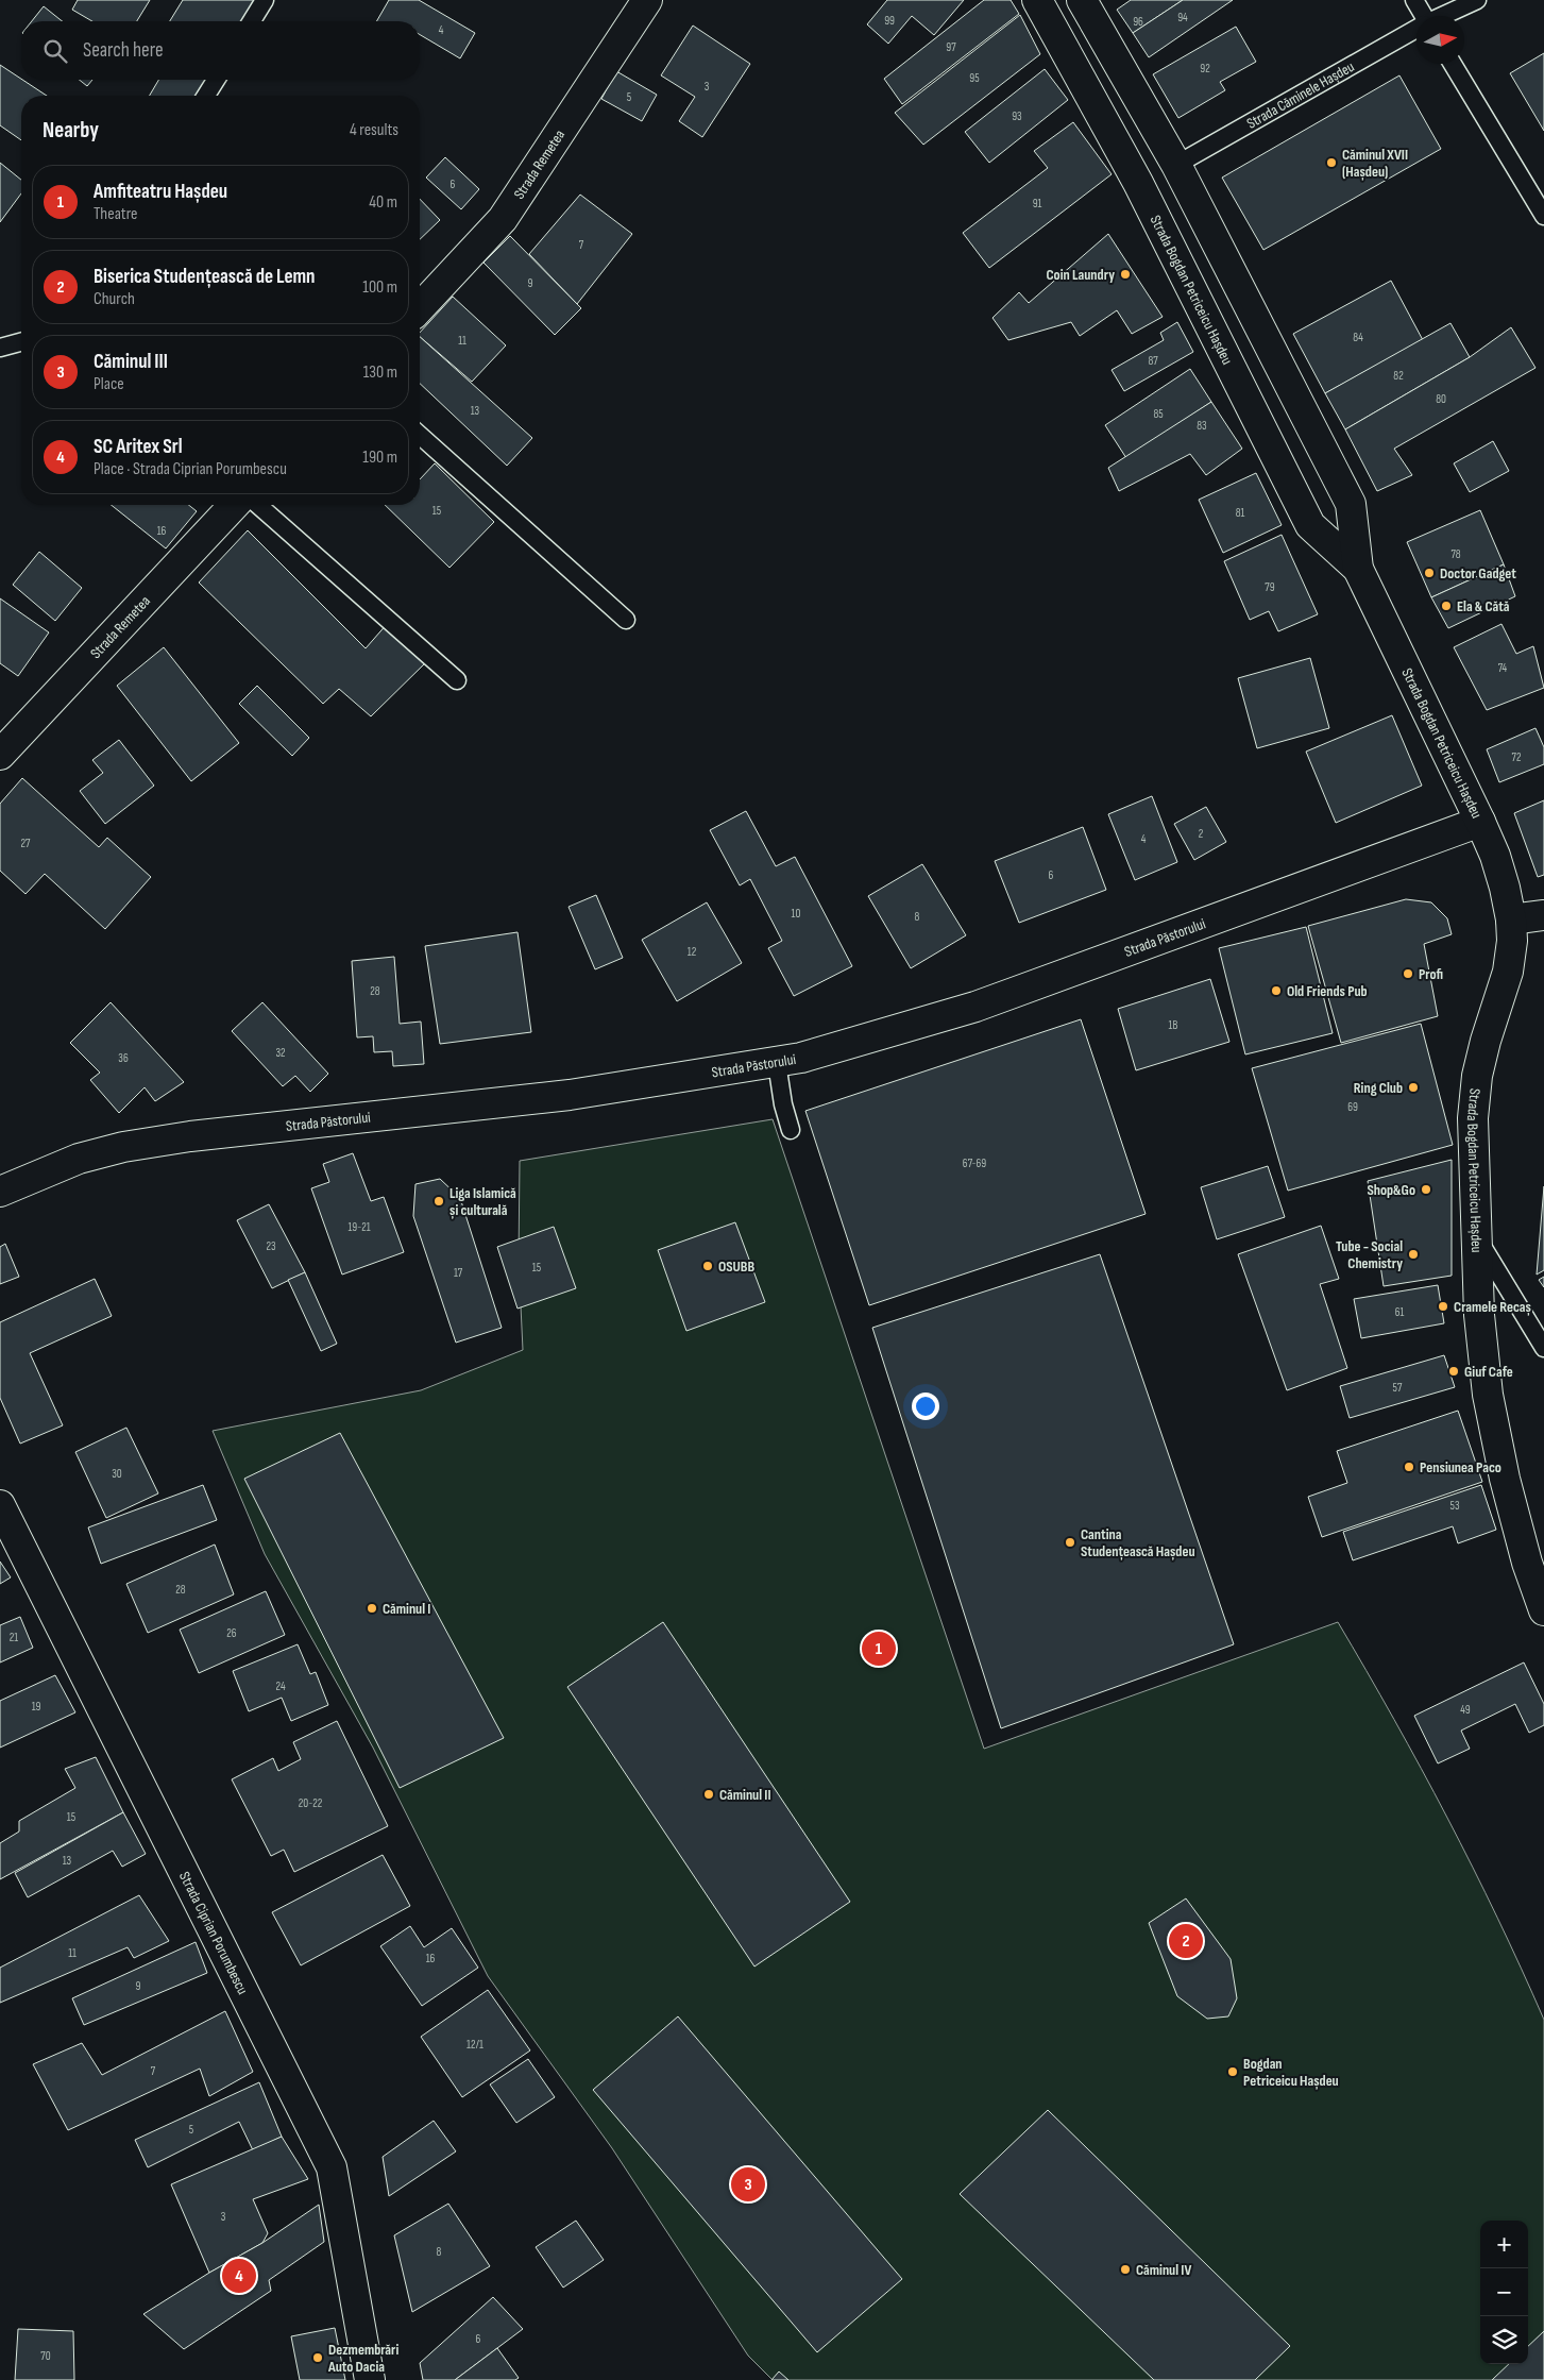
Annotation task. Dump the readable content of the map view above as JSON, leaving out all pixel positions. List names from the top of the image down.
{
  "streets": {
    "street": [
      "Strada Remetea",
      "Strada Bogdan Petriceicu Hașdeu",
      "Strada Păstorului",
      "Strada Ciprian Porumbescu"
    ],
    "lane": ["Strada Căminele Hașdeu"]
  },
  "crossings": [
    ["Strada Căminele Hașdeu", "Strada Bogdan Petriceicu Hașdeu"],
    ["Strada Bogdan Petriceicu Hașdeu", "Strada Păstorului"]
  ],
  "places": [
    "Căminul XVII (Hașdeu)",
    "Coin Laundry",
    "Doctor Gadget",
    "Ela & Cătă",
    "Profi",
    "Old Friends Pub",
    "Ring Club",
    "Shop&Go",
    "Liga Islamică și culturală",
    "Tube - Social Chemistry",
    "OSUBB",
    "Cramele Recaș",
    "Giuf Cafe",
    "Pensiunea Paco",
    "Cantina Studențească Hașdeu",
    "Căminul I",
    "Căminul II",
    "Bogdan Petriceicu Hașdeu",
    "Căminul IV",
    "Dezmembrări Auto Dacia"
  ],
  "house_numbers": [
    "94",
    "99",
    "96",
    "4",
    "97",
    "92",
    "95",
    "3",
    "5",
    "93",
    "6",
    "91",
    "7",
    "9",
    "84",
    "11",
    "87",
    "82",
    "80",
    "13",
    "85",
    "83",
    "15",
    "81",
    "16",
    "78",
    "79",
    "74",
    "72",
    "2",
    "4",
    "27",
    "6",
    "10",
    "8",
    "12",
    "28",
    "1B",
    "32",
    "36",
    "69",
    "67-69",
    "19-21",
    "23",
    "15",
    "17",
    "61",
    "57",
    "30",
    "53",
    "28",
    "26",
    "21",
    "24",
    "19",
    "49",
    "20-22",
    "15",
    "13",
    "11",
    "16",
    "9",
    "12/1",
    "7",
    "5",
    "3",
    "8",
    "6",
    "70"
  ],
  "north": "right",
  "page": {
    "search": "Search here",
    "heading": ["Nearby", "4 results"],
    "list": [
      {
        "mark": "1",
        "name": "Amfiteatru Hașdeu",
        "note": "Theatre",
        "value": "40 m"
      },
      {
        "mark": "2",
        "name": "Biserica Studențească de Lemn",
        "note": "Church",
        "value": "100 m"
      },
      {
        "mark": "3",
        "name": "Căminul III",
        "note": "Place",
        "value": "130 m"
      },
      {
        "mark": "4",
        "name": "SC Aritex Srl",
        "note": "Place · Strada Ciprian Porumbescu",
        "value": "190 m"
      }
    ],
    "pins": [
      "1",
      "2",
      "3",
      "4"
    ],
    "map_buttons": ["+", "−"]
  }
}
